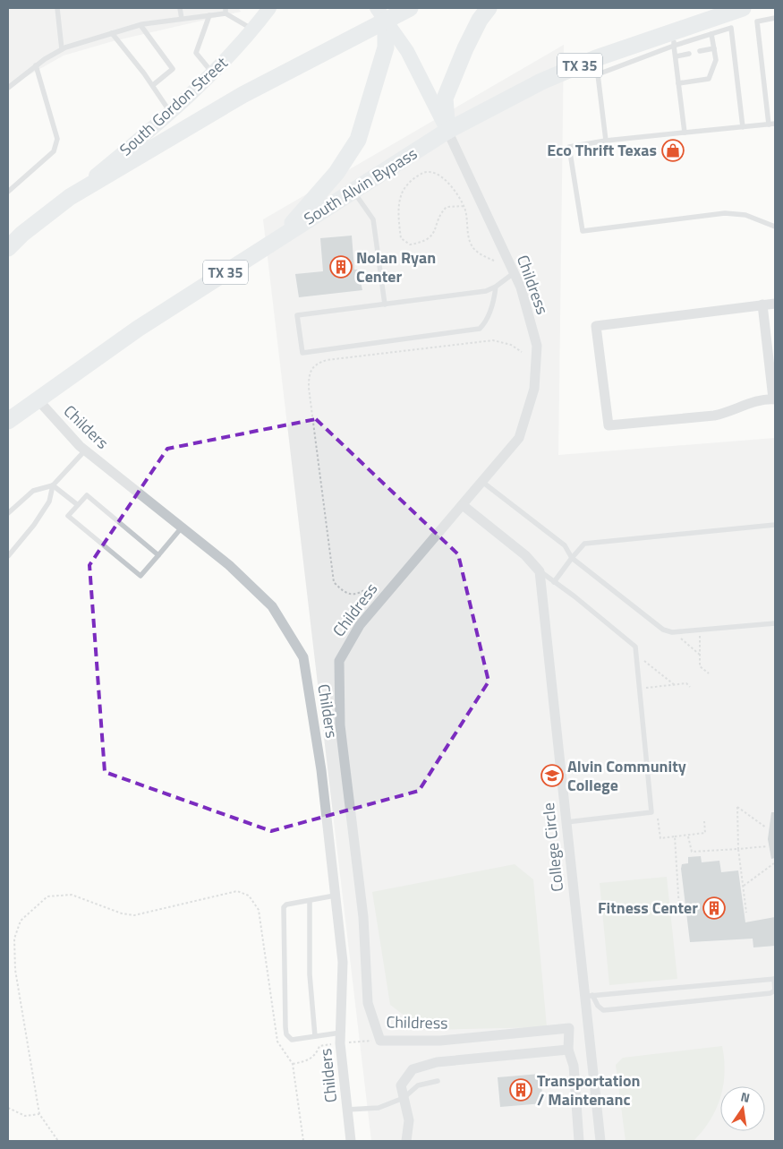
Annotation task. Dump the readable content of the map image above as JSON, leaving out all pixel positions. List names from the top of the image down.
{
  "streets": {
    "main road": ["TX 35", "South Gordon Street", "South Alvin Bypass"],
    "street": ["Childress", "Childers", "College Circle"]
  },
  "crossings": [
    ["South Alvin Bypass", "Childress"],
    ["South Alvin Bypass", "Childers"]
  ],
  "places": {
    "shop": ["Eco Thrift Texas"],
    "building": ["Nolan Ryan Center", "Fitness Center", "Transportation / Maintenanc"],
    "school or university": ["Alvin Community College"]
  },
  "north": "top"
}
